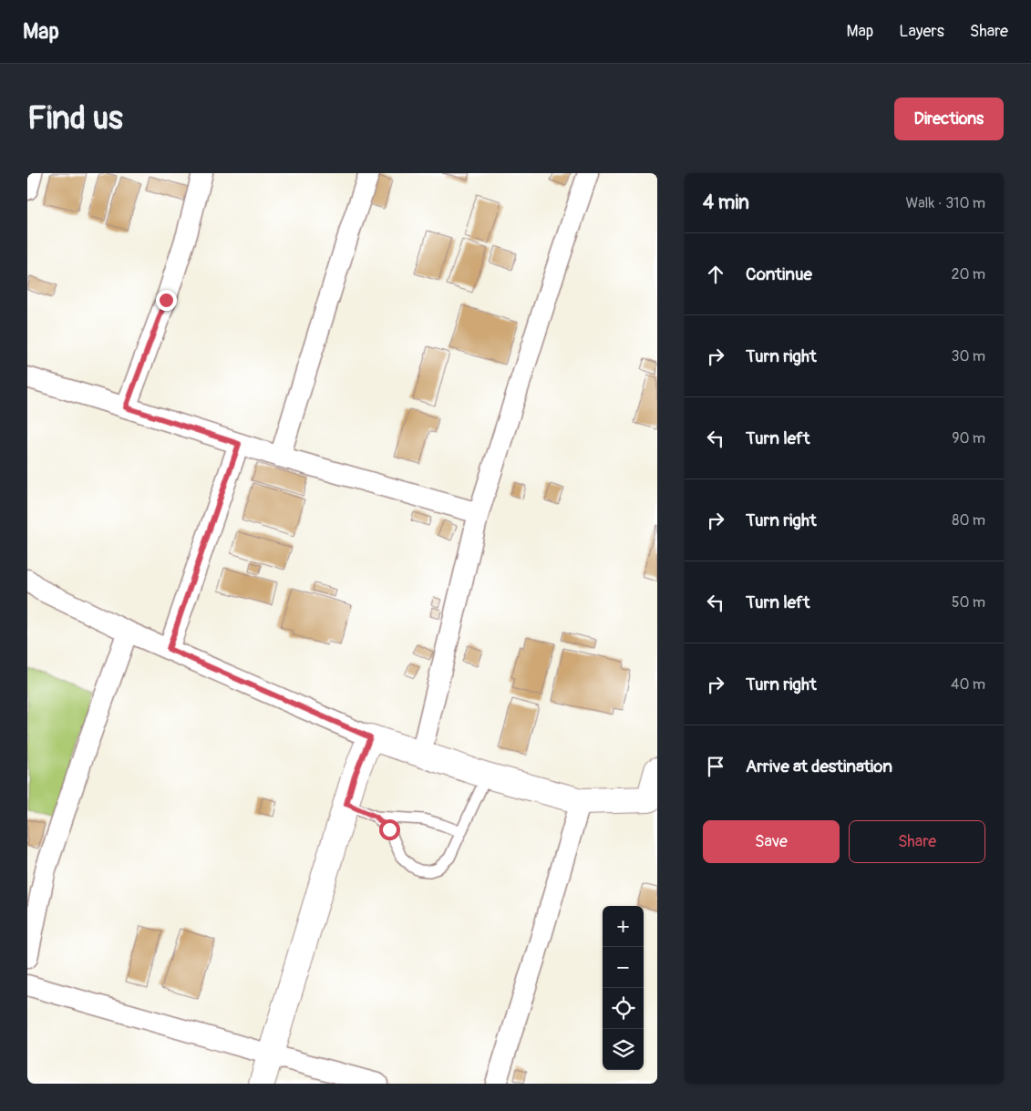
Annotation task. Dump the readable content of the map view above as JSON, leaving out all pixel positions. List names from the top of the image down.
{
  "page": {
    "header": "Map",
    "nav": ["Map", "Layers", "Share"],
    "buttons": [
      "Directions",
      ["Save", "Share"]
    ],
    "title": "Find us",
    "heading": ["4 min", "Walk · 310 m"],
    "list": [
      ["Continue", "20 m"],
      ["Turn right", "30 m"],
      ["Turn left", "90 m"],
      ["Turn right", "80 m"],
      ["Turn left", "50 m"],
      ["Turn right", "40 m"],
      "Arrive at destination"
    ],
    "map_buttons": ["+", "−"]
  }
}
